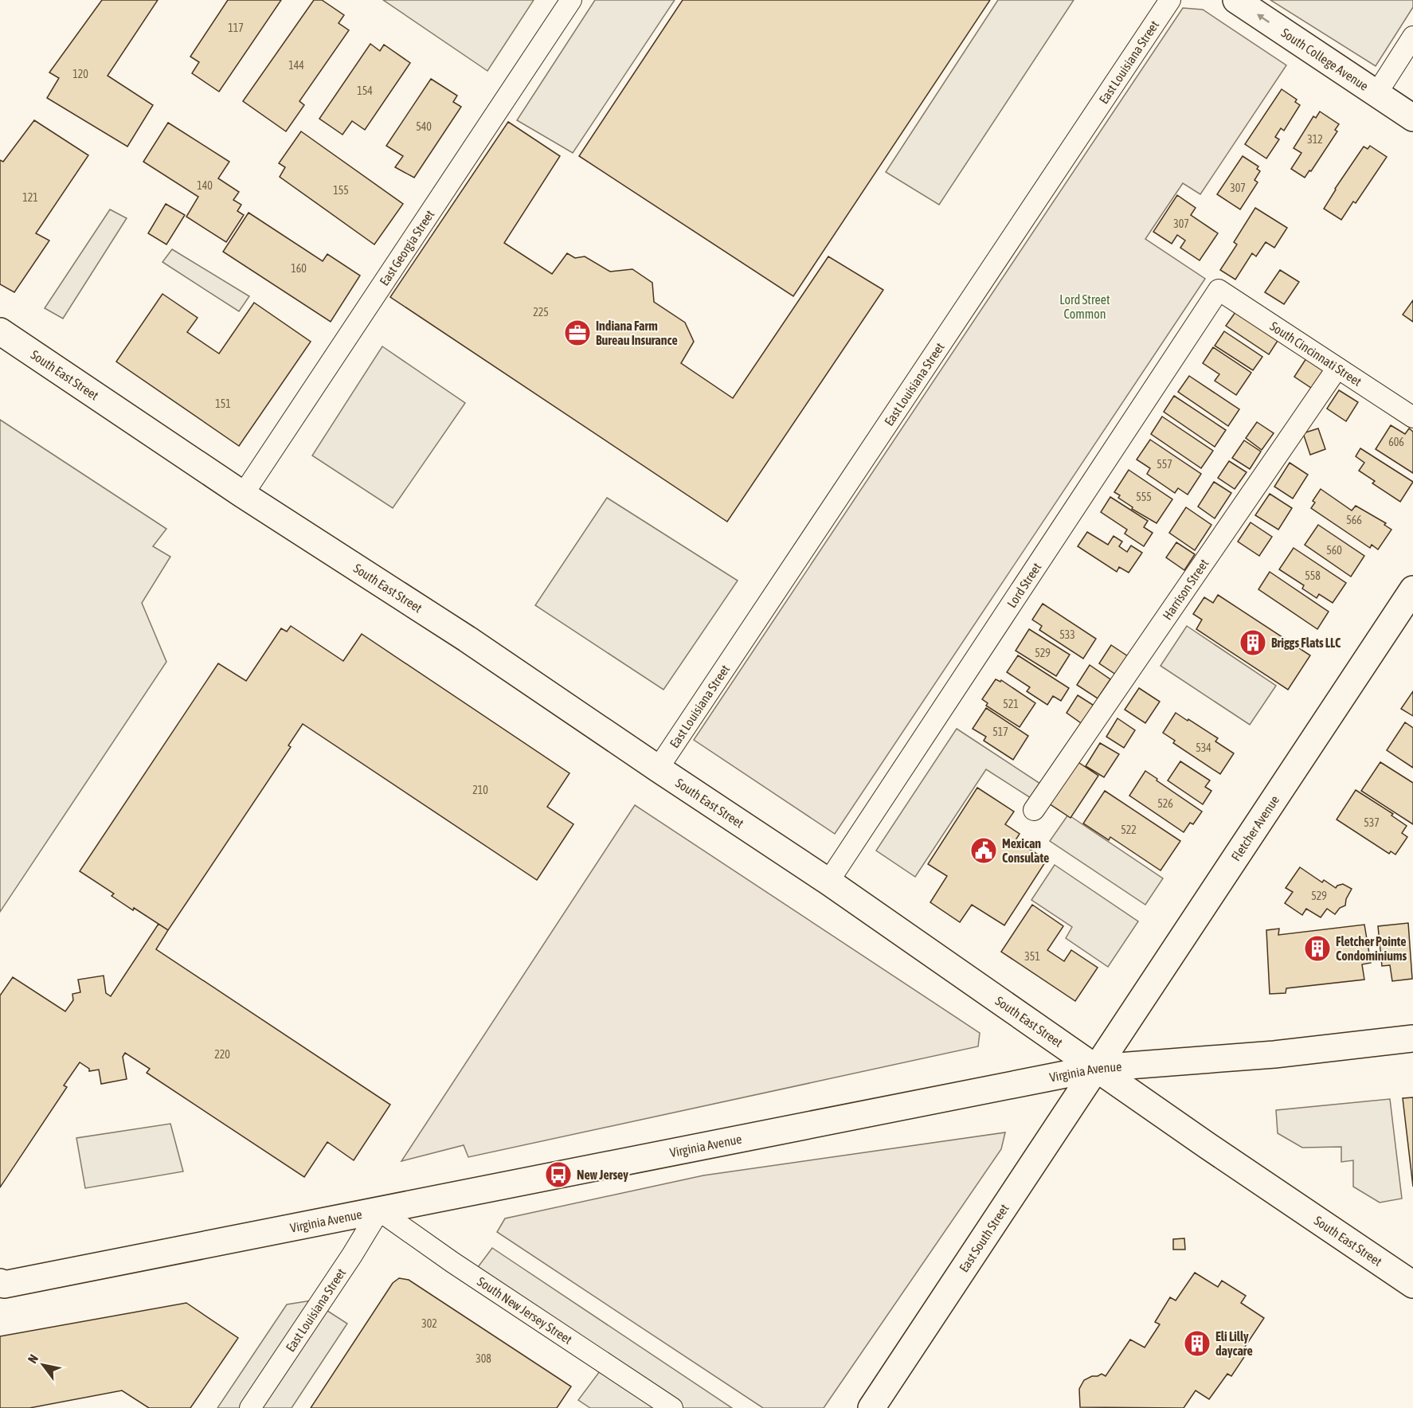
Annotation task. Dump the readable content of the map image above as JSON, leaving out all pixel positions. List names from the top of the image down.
{
  "streets": {
    "main road": [
      "South College Avenue",
      "South East Street",
      "Fletcher Avenue",
      "Virginia Avenue",
      "East South Street"
    ],
    "street": [
      "East Louisiana Street",
      "East Georgia Street",
      "South Cincinnati Street",
      "Lord Street",
      "Harrison Street",
      "South New Jersey Street"
    ]
  },
  "crossings": [
    ["East Louisiana Street", "South East Street"],
    ["East Louisiana Street", "Virginia Avenue"],
    ["East Louisiana Street", "South New Jersey Street"],
    ["East Georgia Street", "South East Street"],
    ["South Cincinnati Street", "Lord Street"],
    ["South Cincinnati Street", "Harrison Street"],
    ["South East Street", "Lord Street"],
    ["South East Street", "Fletcher Avenue"],
    ["South East Street", "Virginia Avenue"],
    ["South East Street", "East South Street"],
    ["Fletcher Avenue", "Virginia Avenue"],
    ["Fletcher Avenue", "East South Street"],
    ["Virginia Avenue", "East South Street"],
    ["Virginia Avenue", "South New Jersey Street"]
  ],
  "one_way": ["South College Avenue"],
  "parks": ["Lord Street Common"],
  "places": {
    "office": ["Indiana Farm Bureau Insurance"],
    "building": ["Briggs Flats LLC", "Fletcher Pointe Condominiums", "Eli Lilly daycare"],
    "public building": ["Mexican Consulate"],
    "bus stop": ["New Jersey"]
  },
  "house_numbers": [
    "117",
    "144",
    "120",
    "154",
    "540",
    "312",
    "140",
    "307",
    "155",
    "121",
    "307",
    "160",
    "225",
    "151",
    "606",
    "557",
    "555",
    "566",
    "560",
    "558",
    "533",
    "529",
    "521",
    "517",
    "534",
    "210",
    "526",
    "537",
    "522",
    "529",
    "351",
    "220",
    "302",
    "308"
  ],
  "north": "top left"
}
